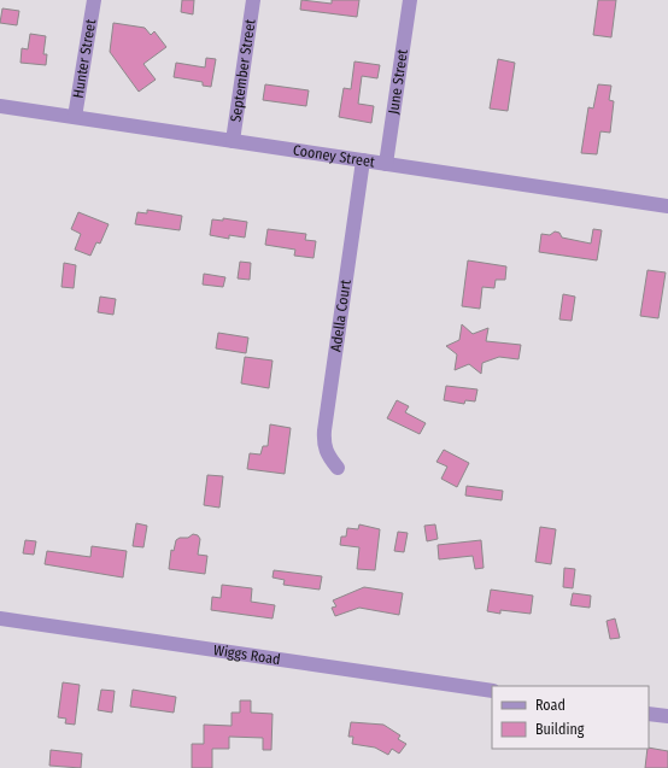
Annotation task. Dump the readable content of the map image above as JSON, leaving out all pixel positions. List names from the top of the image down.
{
  "streets": {
    "street": [
      "Hunter Street",
      "September Street",
      "June Street",
      "Cooney Street",
      "Adella Court",
      "Wiggs Road"
    ]
  },
  "crossings": [
    ["Hunter Street", "Cooney Street"],
    ["September Street", "Cooney Street"],
    ["June Street", "Cooney Street"],
    ["Cooney Street", "Adella Court"]
  ],
  "legend": ["Road", "Building"]
}
